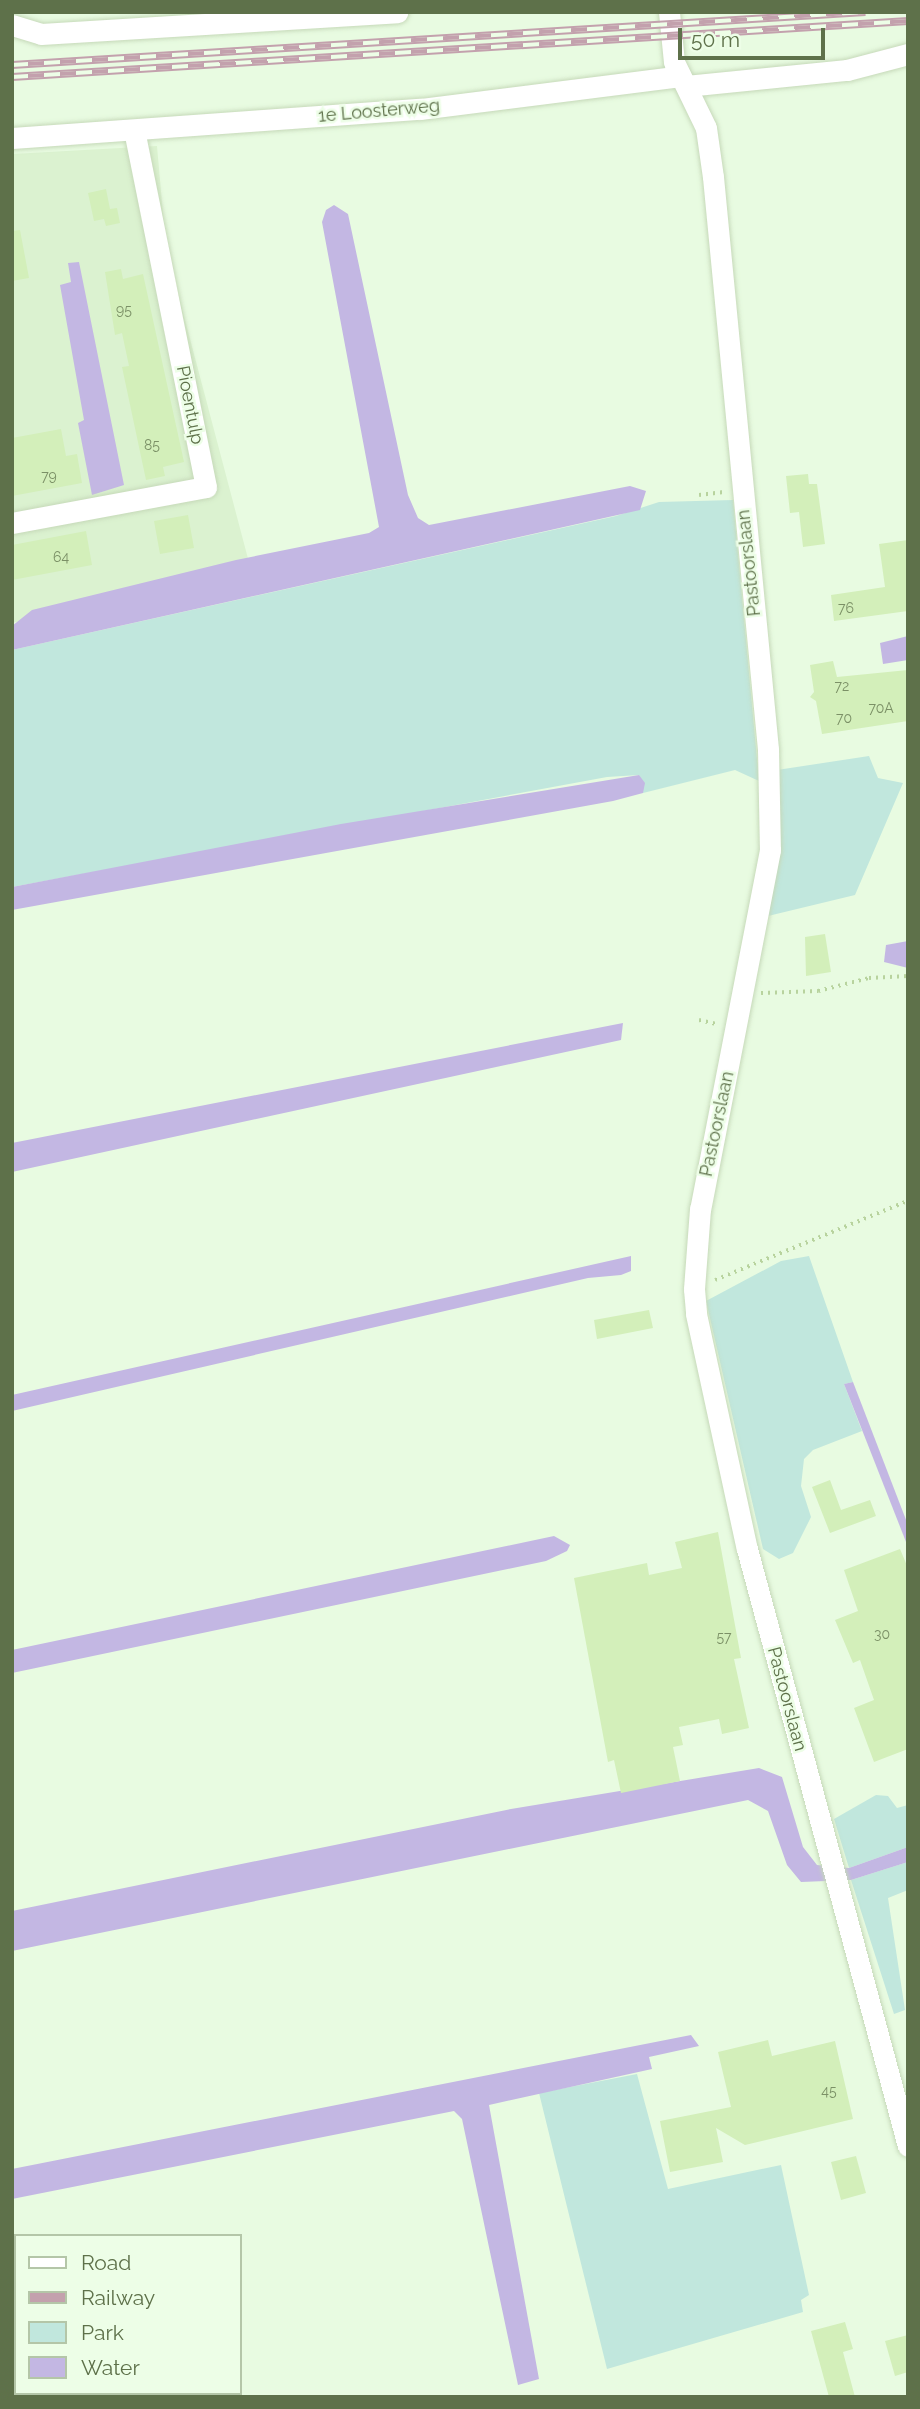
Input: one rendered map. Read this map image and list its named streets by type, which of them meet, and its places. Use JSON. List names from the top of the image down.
{
  "streets": {
    "street": ["1e Loosterweg", "Pioentulp", "Pastoorslaan"]
  },
  "crossings": [
    ["1e Loosterweg", "Pioentulp"],
    ["1e Loosterweg", "Pastoorslaan"]
  ],
  "house_numbers": [
    "95",
    "85",
    "79",
    "64",
    "76",
    "72",
    "70A",
    "70",
    "30",
    "57",
    "45"
  ],
  "legend": [
    "Road",
    "Railway",
    "Park",
    "Water"
  ],
  "scale_bar": "50 m"
}
